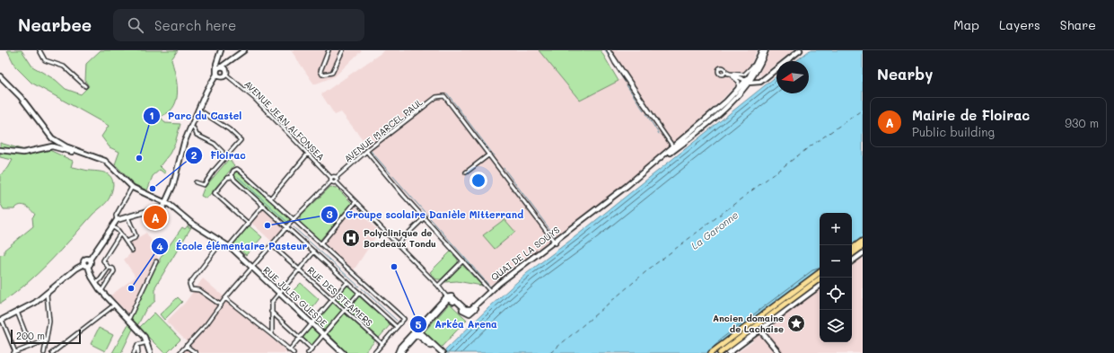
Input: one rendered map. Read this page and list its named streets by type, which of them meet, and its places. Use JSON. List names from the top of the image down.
{
  "streets": {
    "main road": ["QUAI DE LA SOUYS", "RUE JULES GUESDE"],
    "street": ["AVENUE JEAN ALFONSEA", "AVENUE MARCEL PAUL", "RUE DES STEAMERS"]
  },
  "water": ["La Garonne"],
  "places": {
    "other": [
      "Parc du Castel",
      "Floirac",
      "Groupe scolaire Danièle Mitterrand",
      "Arkéa Arena",
      "École élémentaire Pasteur"
    ],
    "hospital": ["Polyclinique de Bordeaux Tondu"],
    "place": ["Ancien domaine de Lachaise"]
  },
  "scale_bar": "200 m",
  "north": "left",
  "page": {
    "header": "Nearbee",
    "search": "Search here",
    "nav": ["Map", "Layers", "Share"],
    "heading": "Nearby",
    "list": [
      {
        "mark": "A",
        "name": "Mairie de Floirac",
        "note": "Public building",
        "value": "930 m"
      }
    ],
    "pins": "A",
    "map_buttons": ["+", "−"],
    "scale": "200 m"
  }
}
